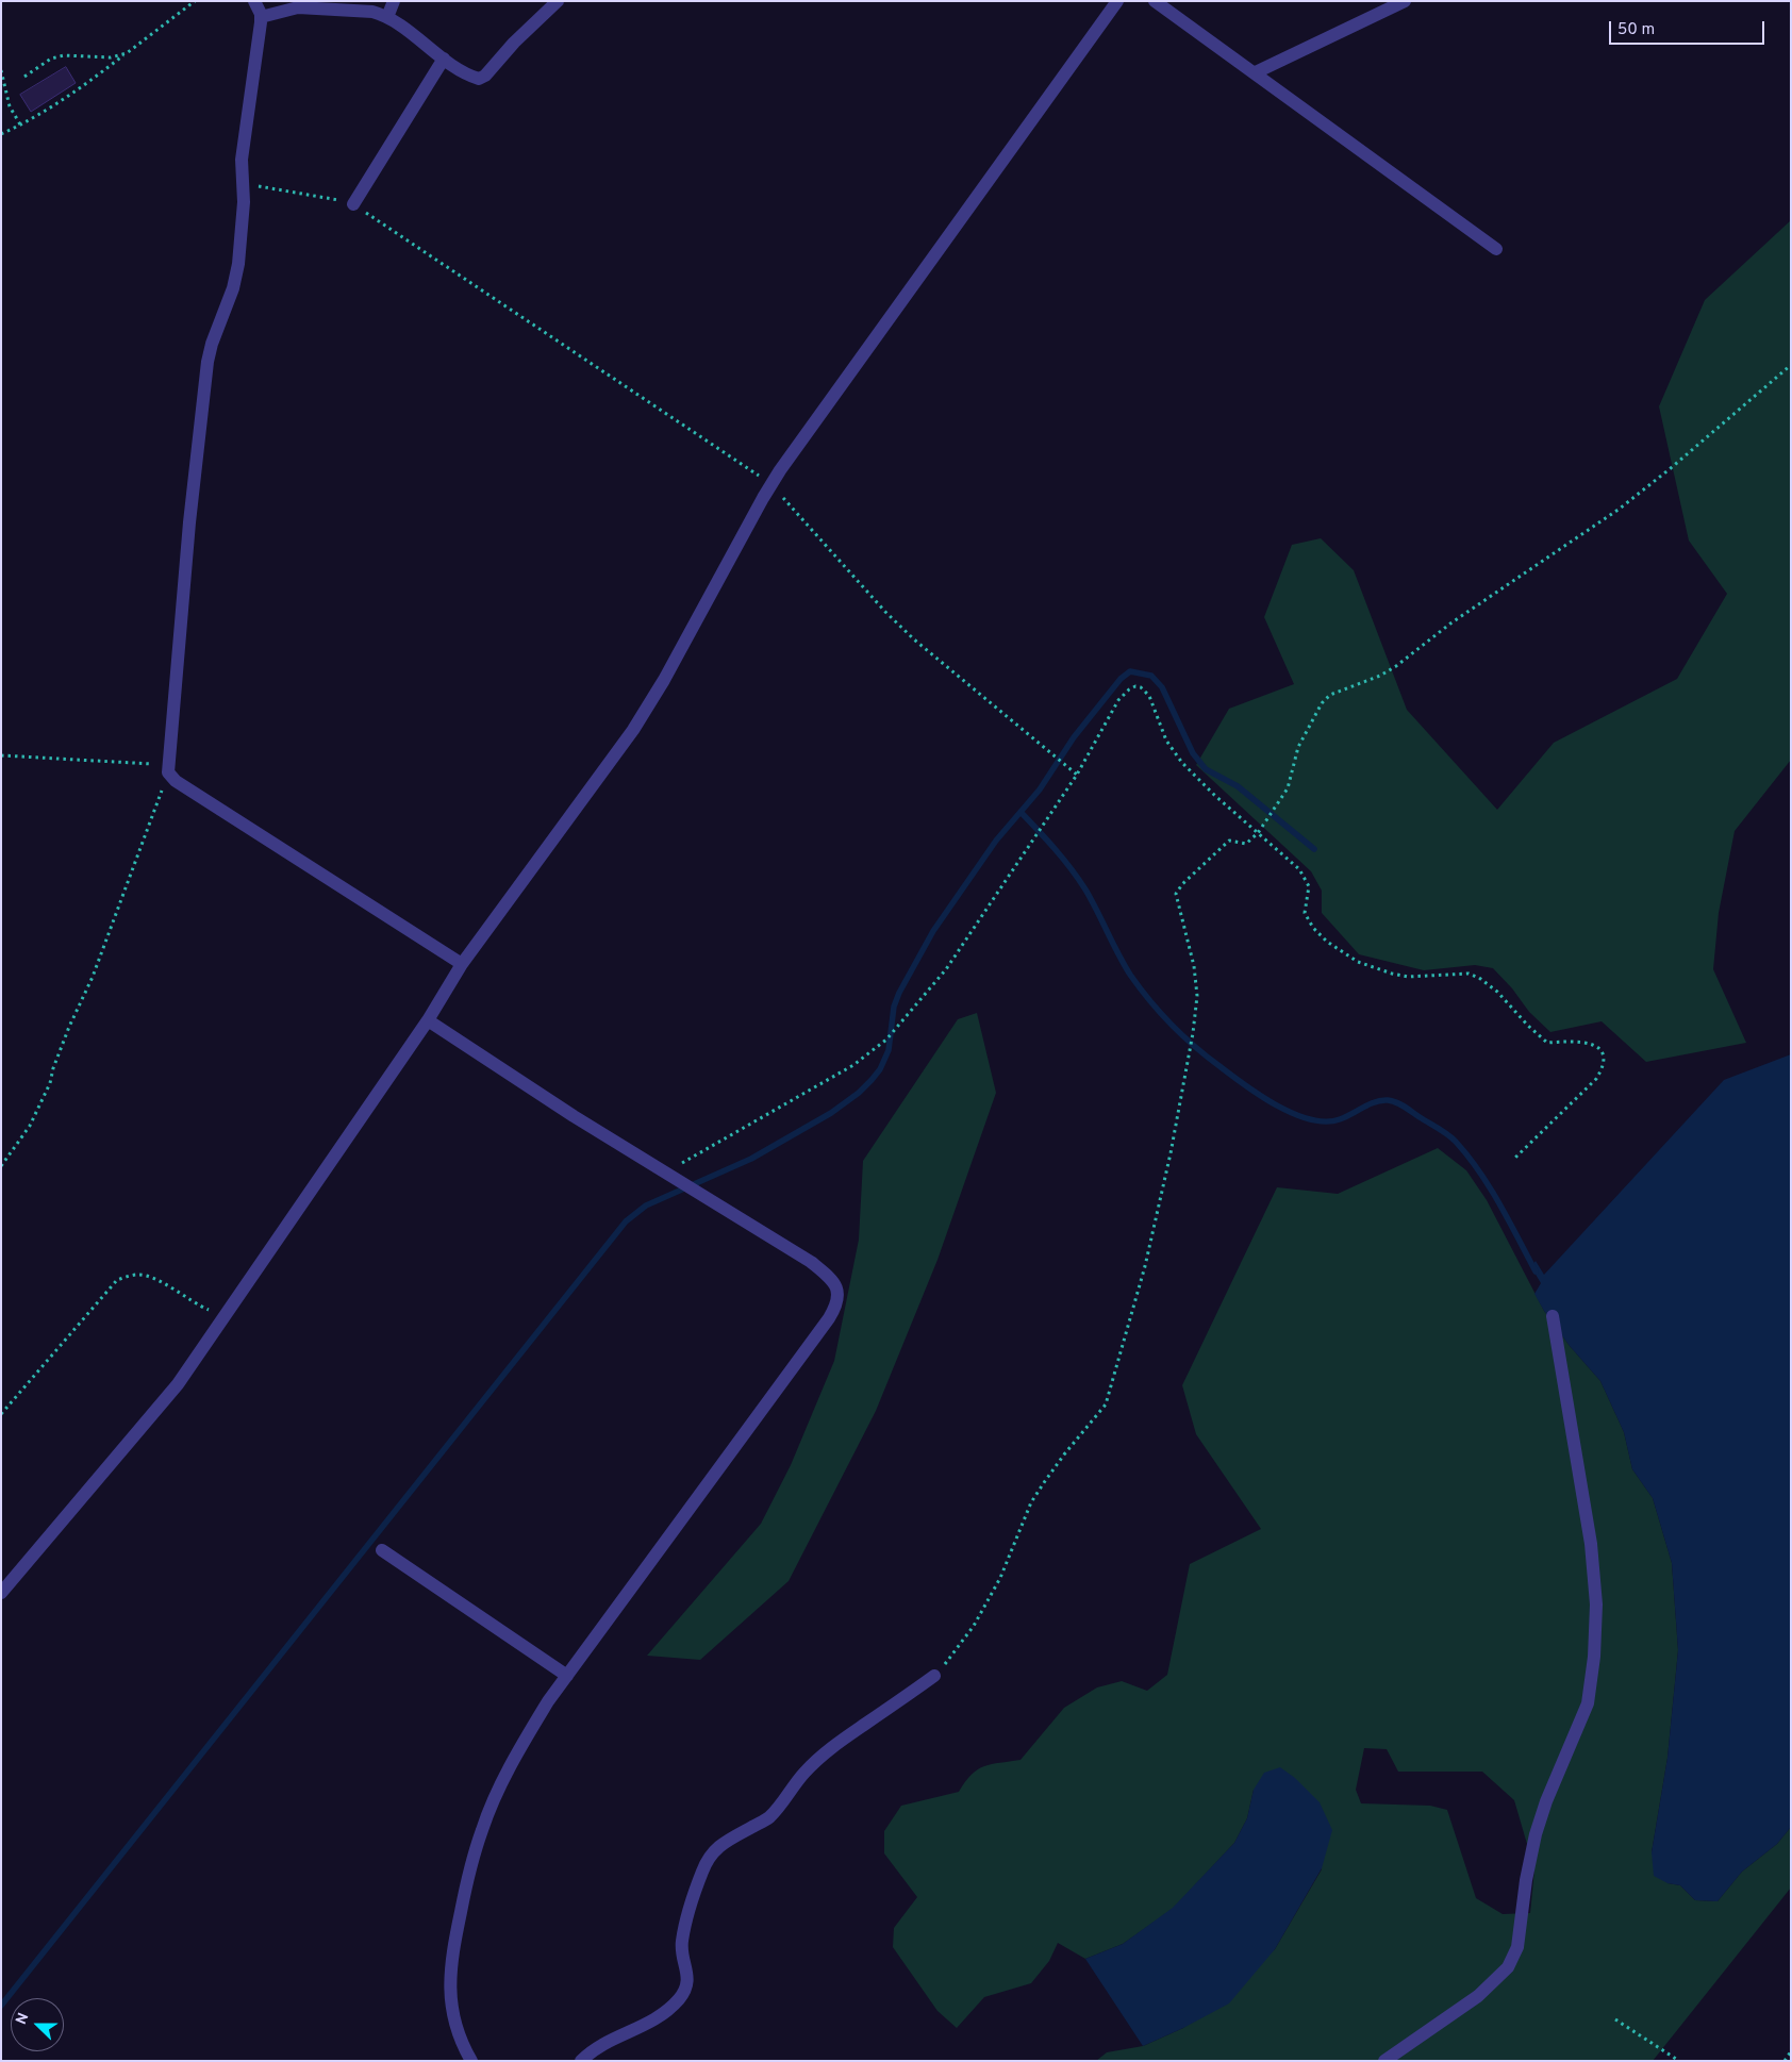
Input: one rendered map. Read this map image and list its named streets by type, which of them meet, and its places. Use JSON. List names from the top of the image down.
{
  "scale_bar": "50 m",
  "north": "left"
}
